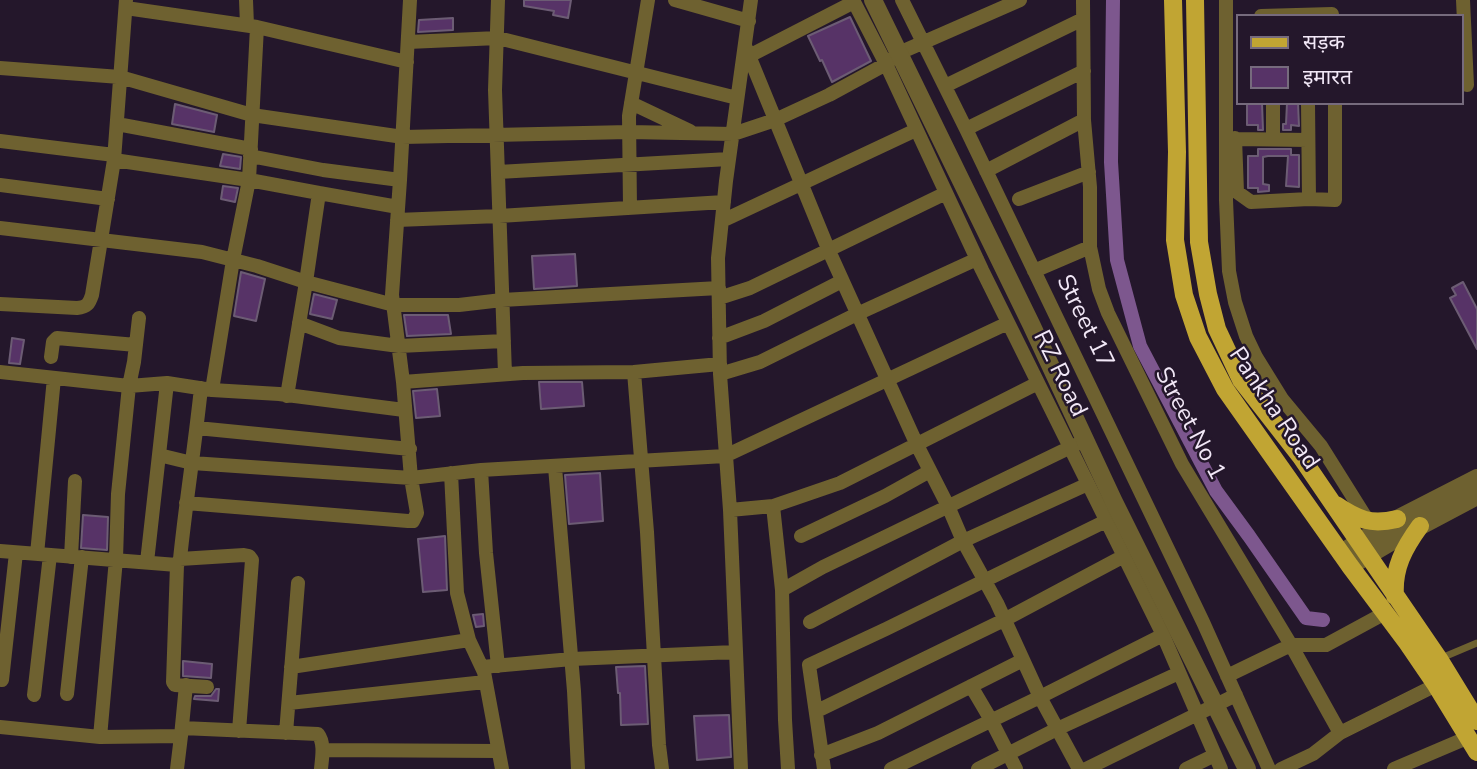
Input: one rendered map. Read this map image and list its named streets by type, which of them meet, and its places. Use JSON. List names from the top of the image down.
{
  "streets": {
    "main road": ["Pankha Road"],
    "street": ["Street 17", "RZ Road", "Street No 1"]
  },
  "legend": ["सड़क", "इमारत"]
}
